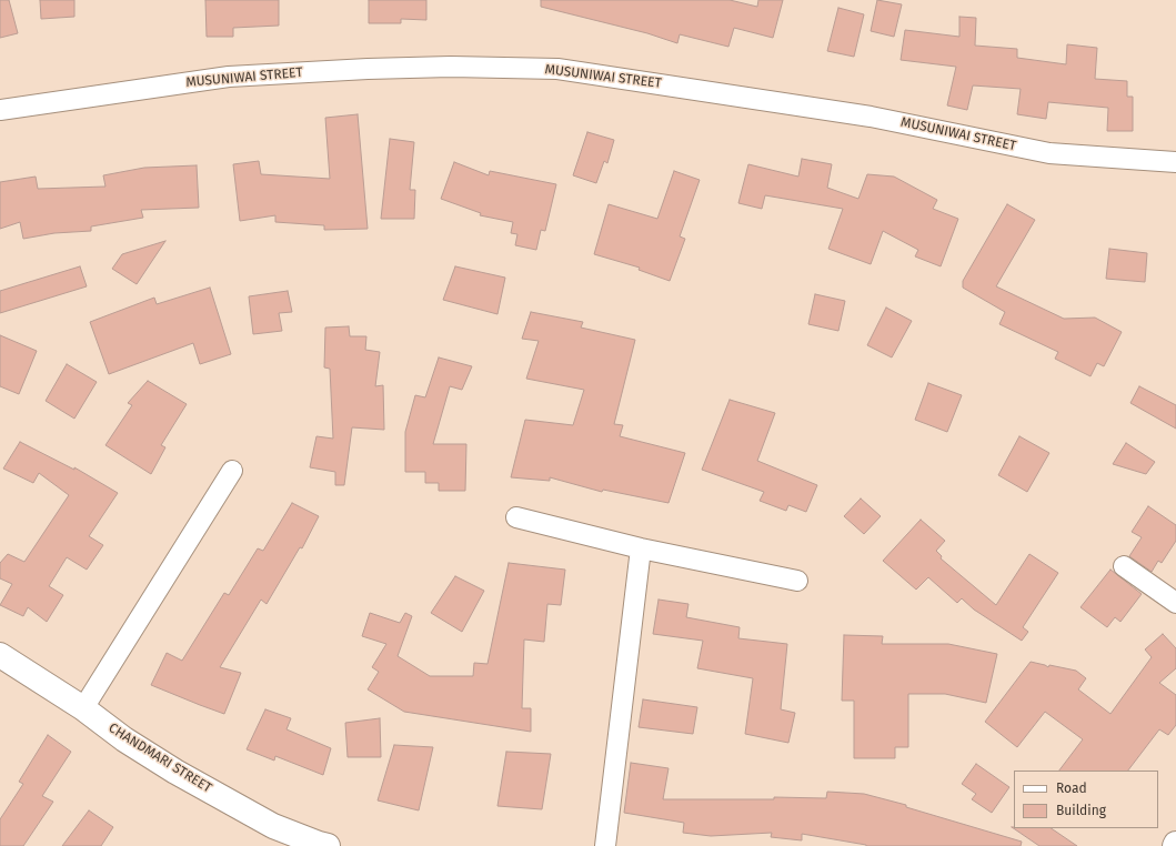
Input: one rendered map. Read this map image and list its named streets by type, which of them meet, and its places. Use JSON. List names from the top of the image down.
{
  "streets": {
    "street": ["MUSUNIWAI STREET", "CHANDMARI STREET"]
  },
  "legend": ["Road", "Building"]
}
